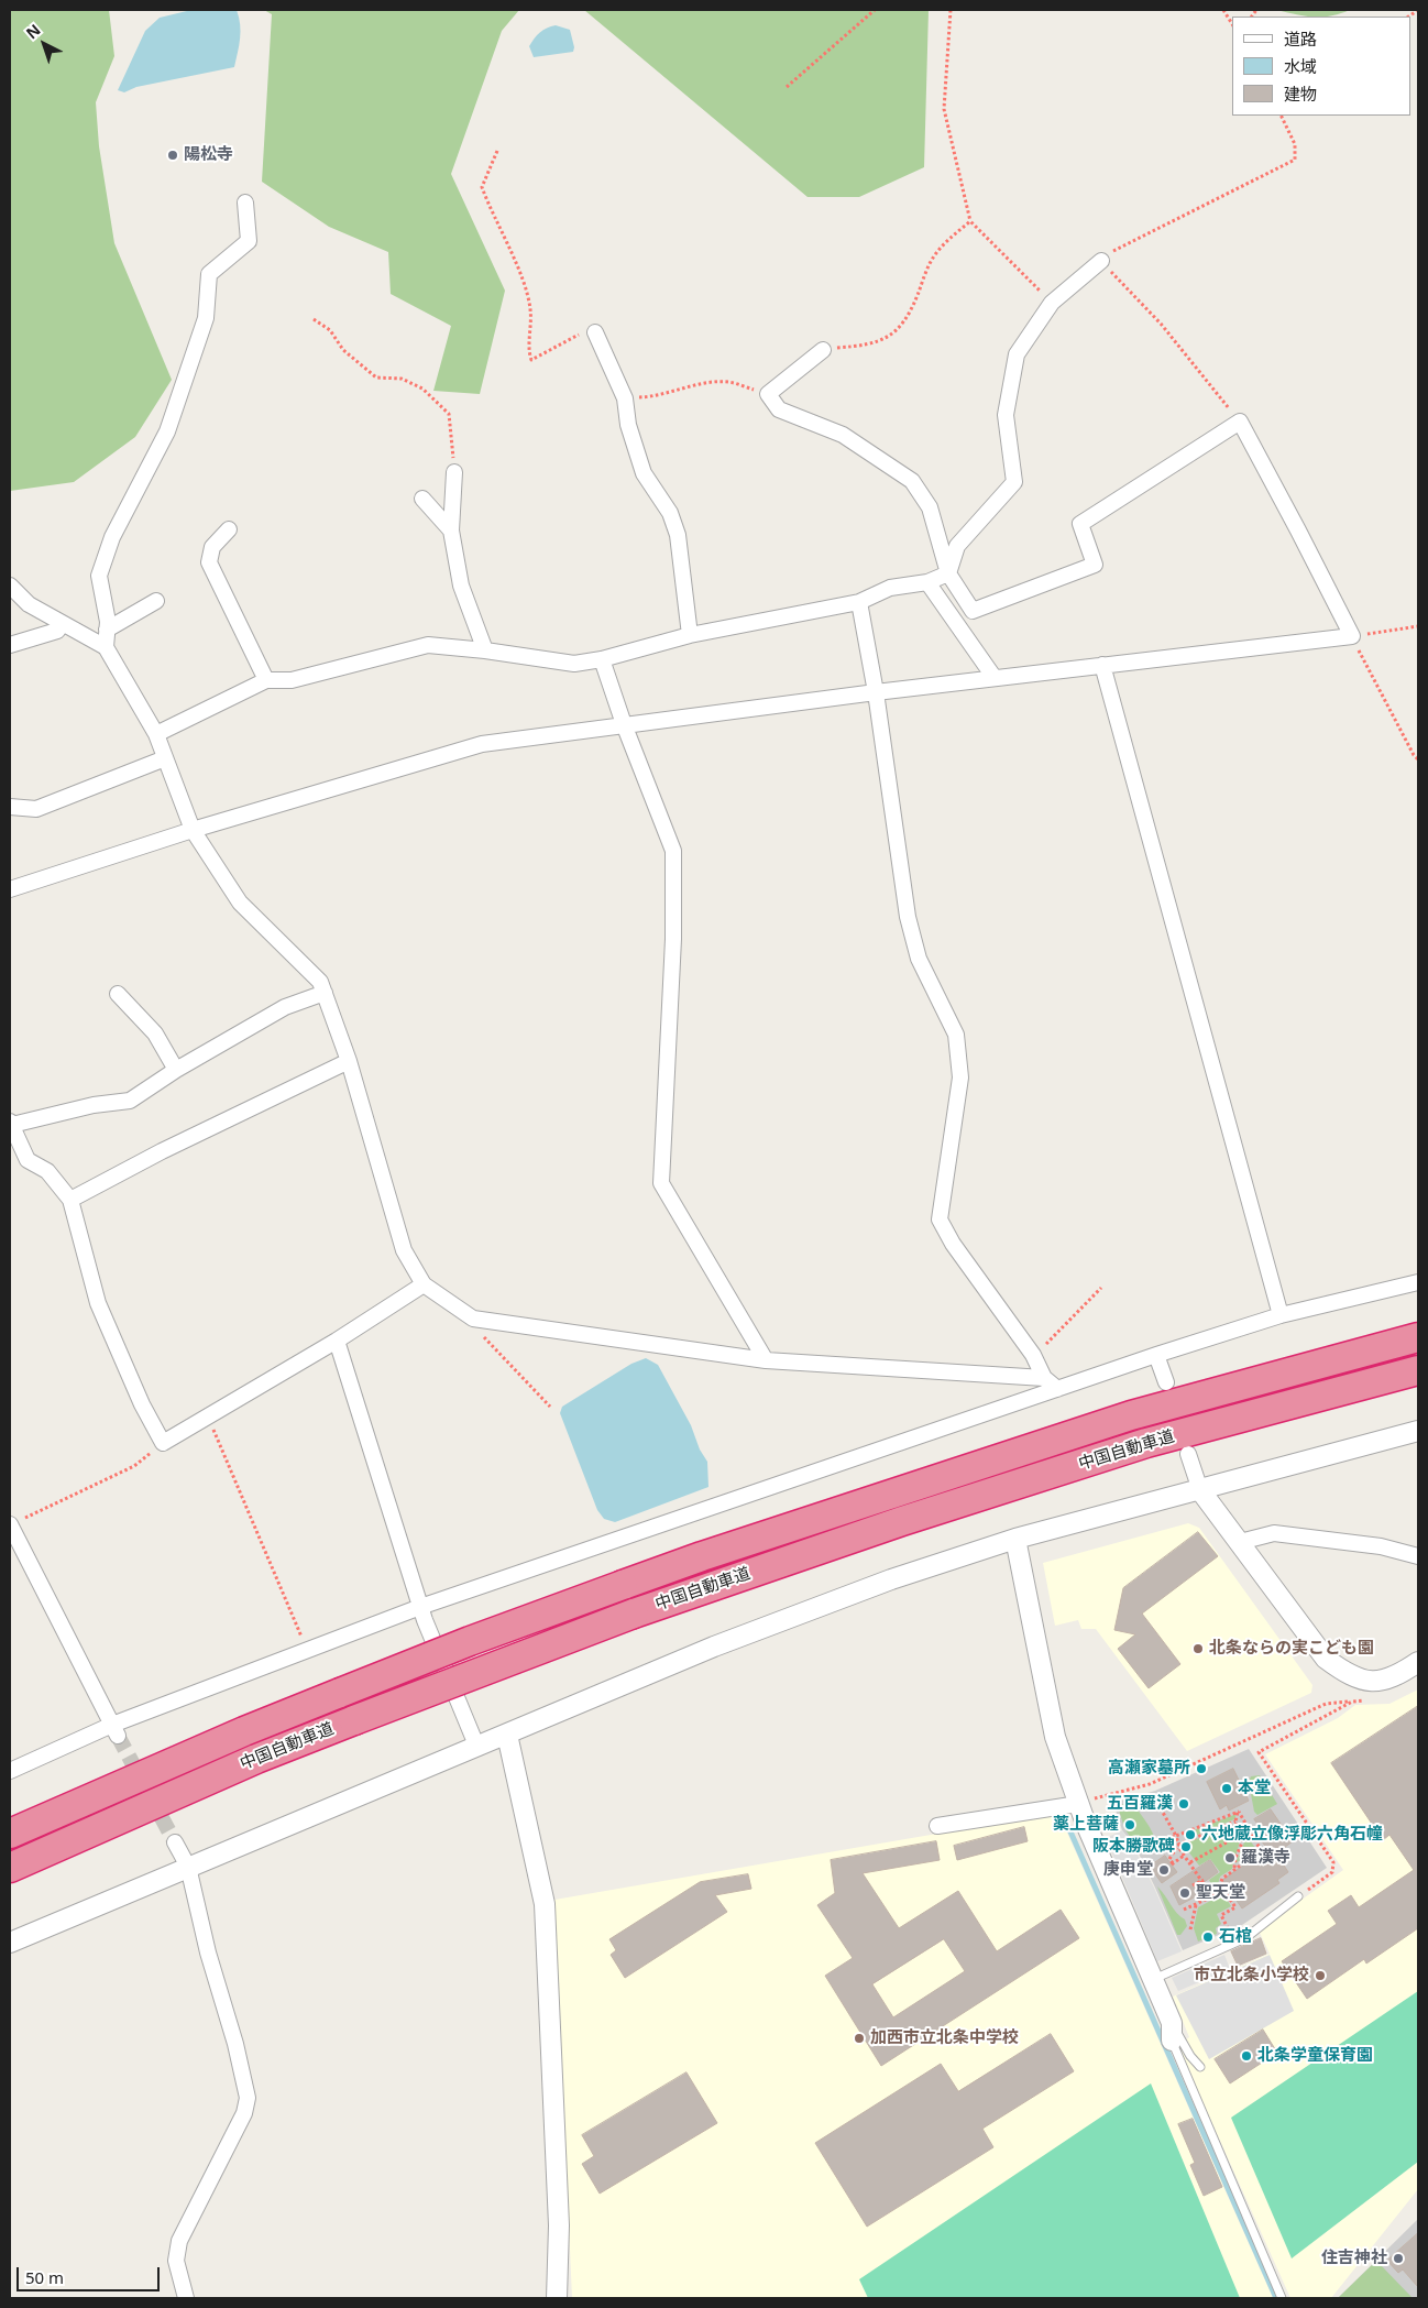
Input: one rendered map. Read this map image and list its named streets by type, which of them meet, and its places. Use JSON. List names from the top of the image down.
{
  "streets": {
    "highway": ["中国自動車道"]
  },
  "places": [
    "陽松寺",
    "北条ならの実こども園",
    "高瀬家墓所",
    "本堂",
    "五百羅漢",
    "薬上菩薩",
    "六地蔵立像浮彫六角石幢",
    "阪本勝歌碑",
    "羅漢寺",
    "庚申堂",
    "聖天堂",
    "石棺",
    "市立北条小学校",
    "加西市立北条中学校",
    "北条学童保育園",
    "住吉神社"
  ],
  "legend": ["道路", "水域", "建物"],
  "scale_bar": "50 m",
  "north": "top left"
}
